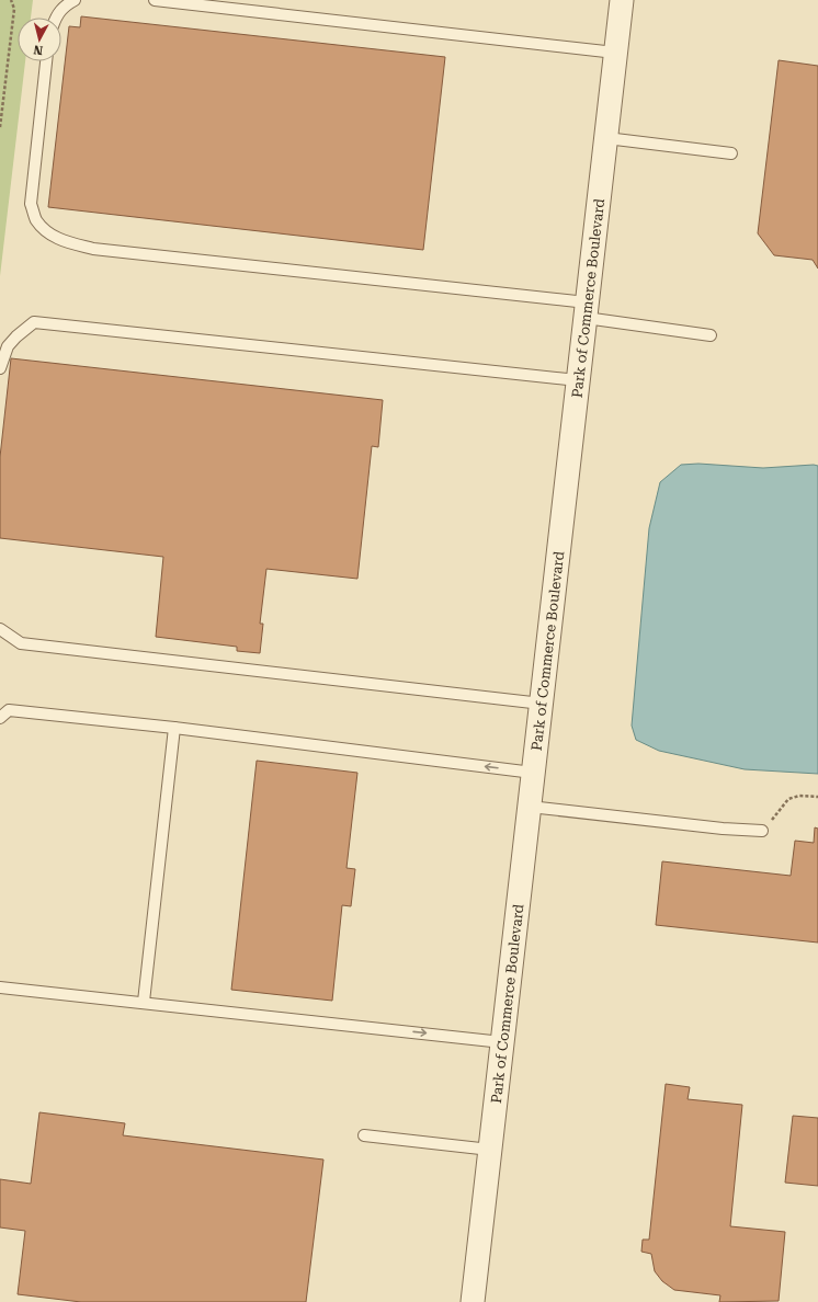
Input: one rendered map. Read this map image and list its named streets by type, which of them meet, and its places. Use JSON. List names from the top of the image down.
{
  "streets": {
    "street": ["Park of Commerce Boulevard"]
  },
  "north": "bottom"
}
